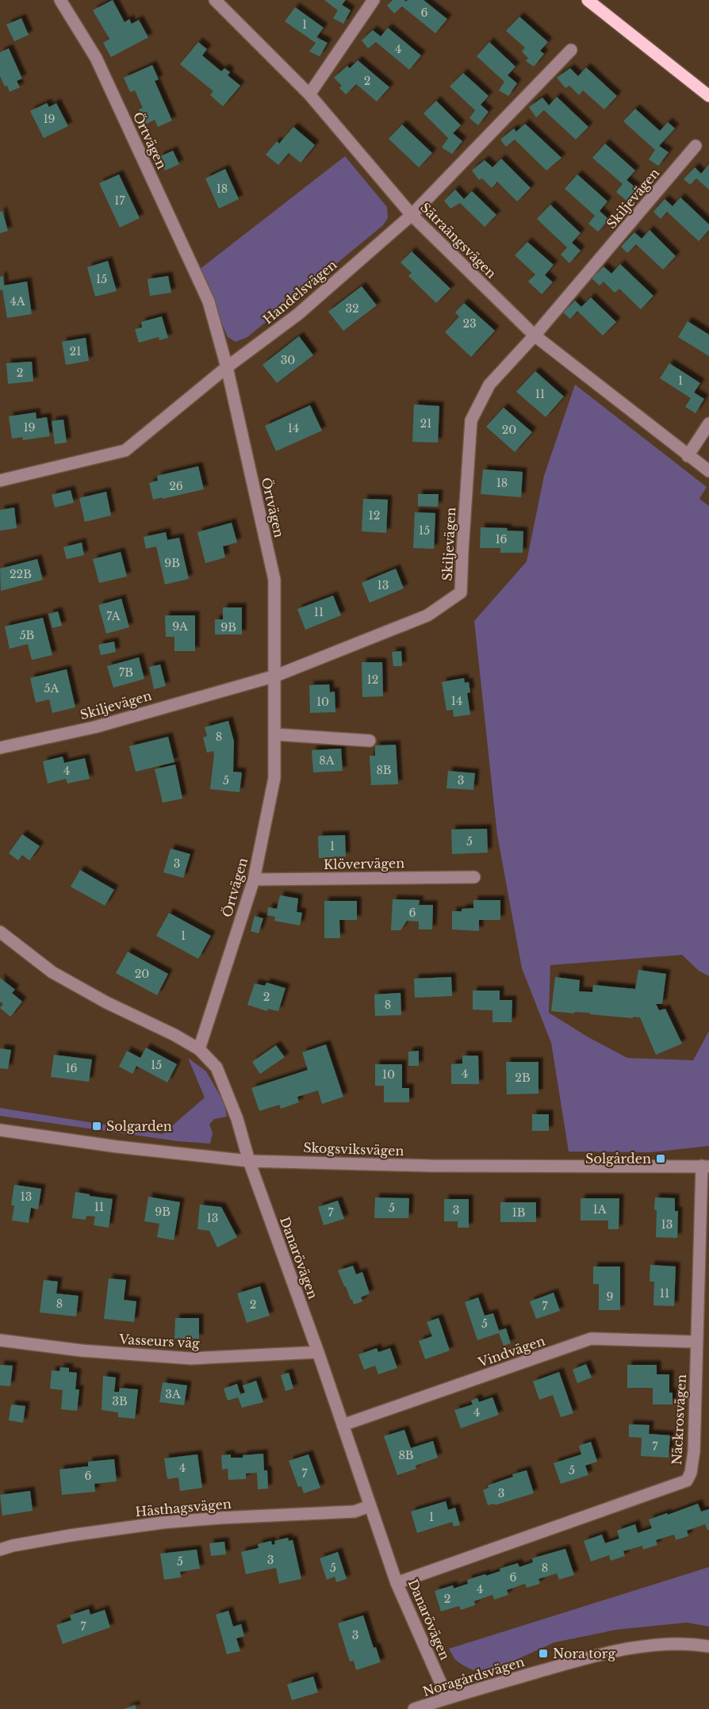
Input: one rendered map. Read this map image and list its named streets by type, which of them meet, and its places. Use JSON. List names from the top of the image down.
{
  "streets": {
    "street": [
      "Örtvägen",
      "Skiljevägen",
      "Sätraängsvägen",
      "Handelsvägen",
      "Klövervägen",
      "Skogsviksvägen",
      "Danarövägen",
      "Vasseurs väg",
      "Vindvägen",
      "Näckrosvägen",
      "Hästhagsvägen",
      "Noragårdsvägen"
    ]
  },
  "crossings": [
    ["Örtvägen", "Skiljevägen"],
    ["Örtvägen", "Handelsvägen"],
    ["Örtvägen", "Klövervägen"],
    ["Örtvägen", "Danarövägen"],
    ["Skiljevägen", "Sätraängsvägen"],
    ["Sätraängsvägen", "Handelsvägen"],
    ["Skogsviksvägen", "Danarövägen"],
    ["Skogsviksvägen", "Näckrosvägen"],
    ["Danarövägen", "Vasseurs väg"],
    ["Danarövägen", "Vindvägen"],
    ["Danarövägen", "Näckrosvägen"],
    ["Danarövägen", "Hästhagsvägen"],
    ["Danarövägen", "Noragårdsvägen"],
    ["Vindvägen", "Näckrosvägen"]
  ],
  "places": {
    "transit": ["Solgarden", "Solgården", "Nora torg"]
  },
  "house_numbers": [
    "6",
    "1",
    "4",
    "2",
    "19",
    "18",
    "17",
    "15",
    "4A",
    "32",
    "23",
    "21",
    "30",
    "2",
    "1",
    "11",
    "21",
    "19",
    "14",
    "20",
    "18",
    "26",
    "12",
    "15",
    "16",
    "9B",
    "22B",
    "13",
    "11",
    "7A",
    "9A",
    "9B",
    "5B",
    "7B",
    "12",
    "5A",
    "14",
    "10",
    "8",
    "8A",
    "8B",
    "4",
    "5",
    "3",
    "5",
    "1",
    "3",
    "6",
    "1",
    "20",
    "2",
    "8",
    "15",
    "16",
    "4",
    "10",
    "2B",
    "13",
    "11",
    "5",
    "1A",
    "3",
    "9B",
    "7",
    "1B",
    "13",
    "13",
    "11",
    "9",
    "8",
    "2",
    "7",
    "5",
    "3A",
    "3B",
    "4",
    "7",
    "8B",
    "4",
    "5",
    "7",
    "6",
    "3",
    "1",
    "3",
    "5",
    "5",
    "8",
    "6",
    "4",
    "2",
    "7",
    "3"
  ]
}
